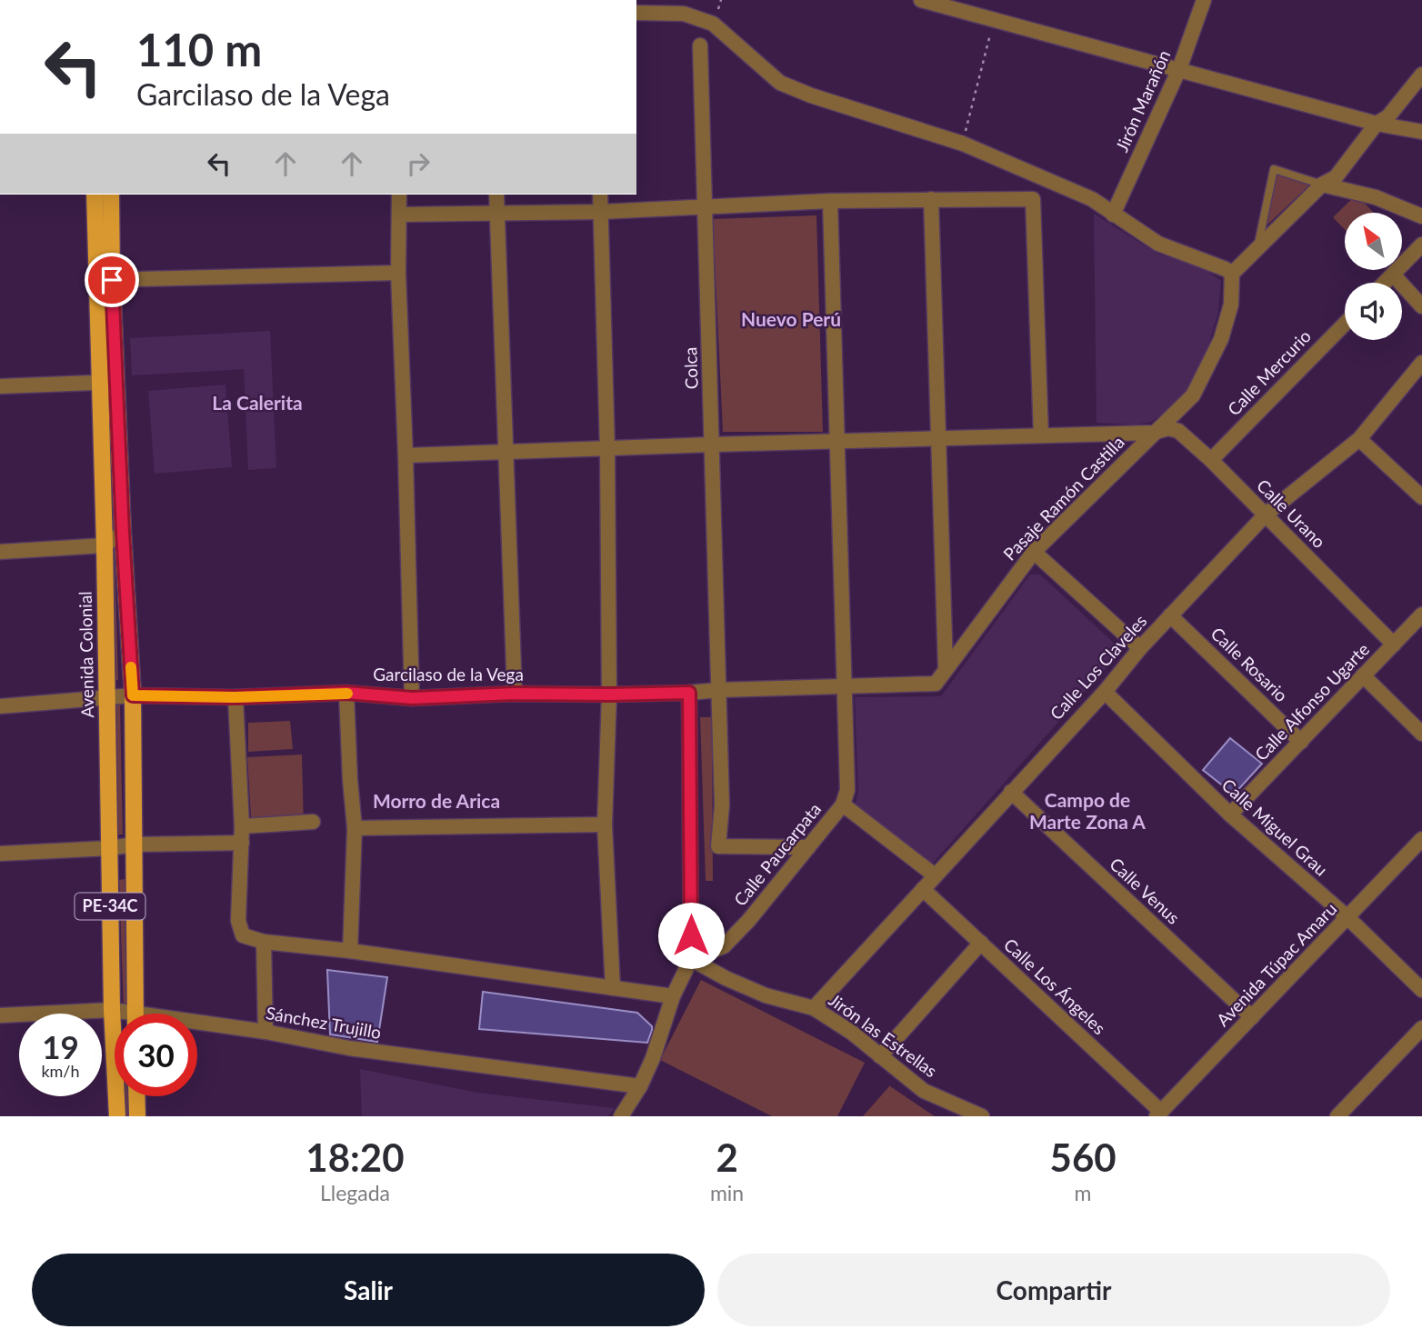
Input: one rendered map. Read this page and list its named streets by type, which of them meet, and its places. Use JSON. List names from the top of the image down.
{
  "streets": {
    "main road": ["Avenida Colonial", "PE-34C"],
    "street": [
      "Jirón Marañón",
      "Colca",
      "Calle Mercurio",
      "Pasaje Ramón Castilla",
      "Calle Urano",
      "Calle Rosario",
      "Calle Los Claveles",
      "Garcilaso de la Vega",
      "Calle Alfonso Ugarte",
      "Calle Miguel Grau",
      "Calle Paucarpata",
      "Calle Venus",
      "Avenida Túpac Amaru",
      "Calle Los Ángeles",
      "Sánchez Trujillo",
      "Jirón las Estrellas"
    ]
  },
  "crossings": [
    ["Colca", "Calle Urano"],
    ["Colca", "Garcilaso de la Vega"],
    ["Colca", "Calle Paucarpata"],
    ["Calle Mercurio", "Calle Urano"],
    ["Pasaje Ramón Castilla", "Calle Urano"],
    ["Pasaje Ramón Castilla", "Garcilaso de la Vega"],
    ["Calle Urano", "Calle Los Claveles"],
    ["Calle Urano", "Calle Alfonso Ugarte"],
    ["Calle Urano", "Calle Paucarpata"],
    ["Avenida Colonial", "Garcilaso de la Vega"],
    ["Avenida Colonial", "Sánchez Trujillo"],
    ["Calle Rosario", "Calle Los Claveles"],
    ["Calle Rosario", "Calle Alfonso Ugarte"],
    ["Calle Los Claveles", "Calle Miguel Grau"],
    ["Calle Los Claveles", "Calle Venus"],
    ["Calle Los Claveles", "Calle Los Ángeles"],
    ["Calle Los Claveles", "Jirón las Estrellas"],
    ["Garcilaso de la Vega", "Calle Paucarpata"],
    ["Calle Alfonso Ugarte", "Calle Miguel Grau"],
    ["Calle Miguel Grau", "Avenida Túpac Amaru"],
    ["Calle Paucarpata", "Jirón las Estrellas"],
    ["Calle Venus", "Avenida Túpac Amaru"],
    ["Avenida Túpac Amaru", "Calle Los Ángeles"]
  ],
  "districts": [
    "Nuevo Perú",
    "La Calerita",
    "Campo de Marte Zona A",
    "Morro de Arica"
  ],
  "north": "top left",
  "page": {
    "turn": ["110 m", "Garcilaso de la Vega"],
    "speed": "19 km/h",
    "limit": "30",
    "eta": [
      "18:20",
      "Llegada",
      "2",
      "min",
      "560",
      "m"
    ],
    "buttons": ["Salir", "Compartir"]
  }
}
